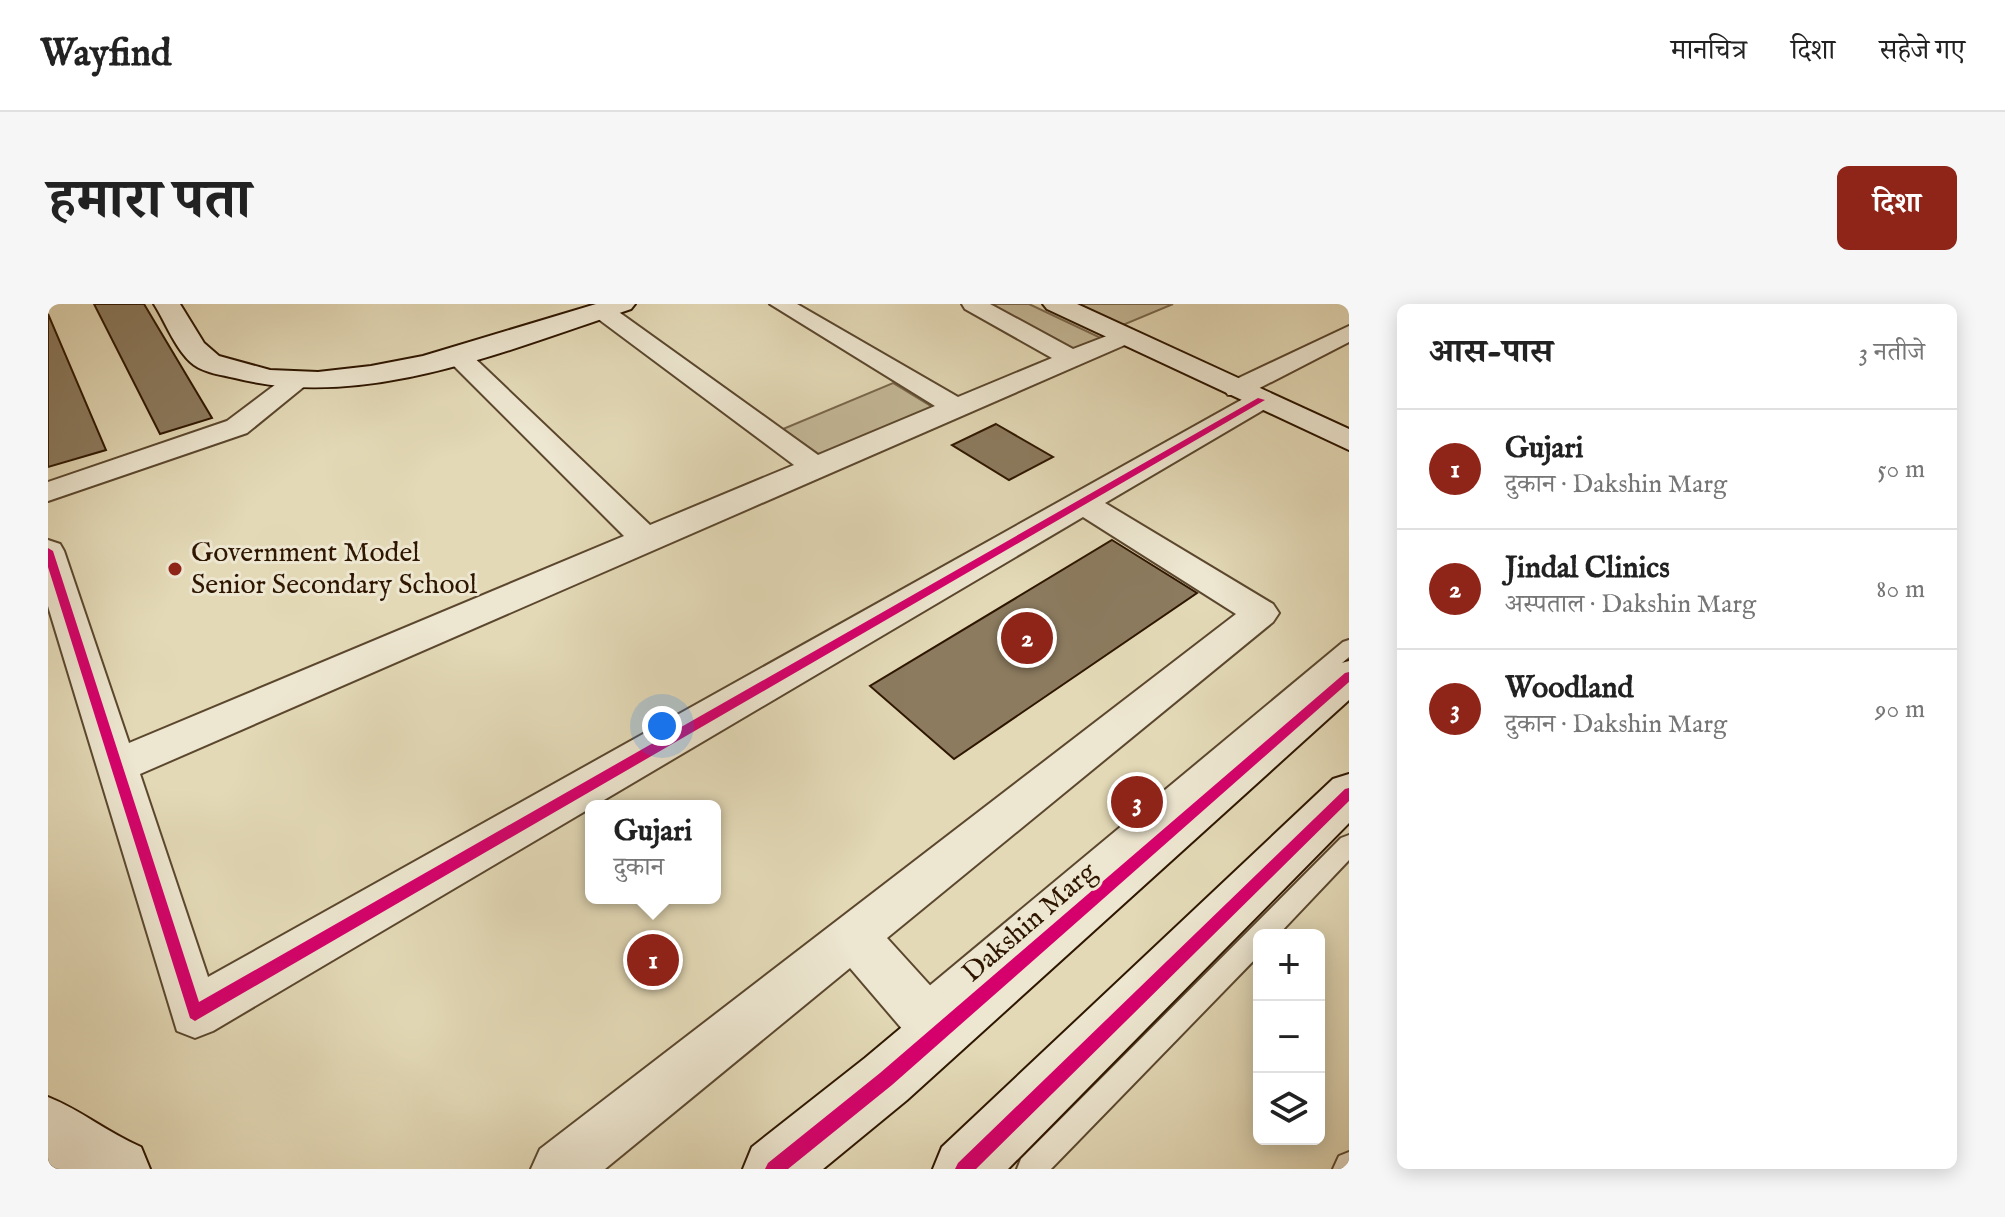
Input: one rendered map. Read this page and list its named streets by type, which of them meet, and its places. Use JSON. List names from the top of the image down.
{
  "streets": {
    "street": ["Dakshin Marg"]
  },
  "places": ["Government Model Senior Secondary School"],
  "page": {
    "header": "Wayfind",
    "nav": ["मानचित्र", "दिशा", "सहेजे गए"],
    "title": "हमारा पता",
    "buttons": "दिशा",
    "heading": ["आस-पास", "3 नतीजे"],
    "list": [
      {
        "mark": "1",
        "name": "Gujari",
        "note": "दुकान · Dakshin Marg",
        "value": "50 m"
      },
      {
        "mark": "2",
        "name": "Jindal Clinics",
        "note": "अस्पताल · Dakshin Marg",
        "value": "80 m"
      },
      {
        "mark": "3",
        "name": "Woodland",
        "note": "दुकान · Dakshin Marg",
        "value": "90 m"
      }
    ],
    "pins": ["2", "3", "1"],
    "popup": ["Gujari", "दुकान"],
    "map_buttons": ["+", "−"]
  }
}
